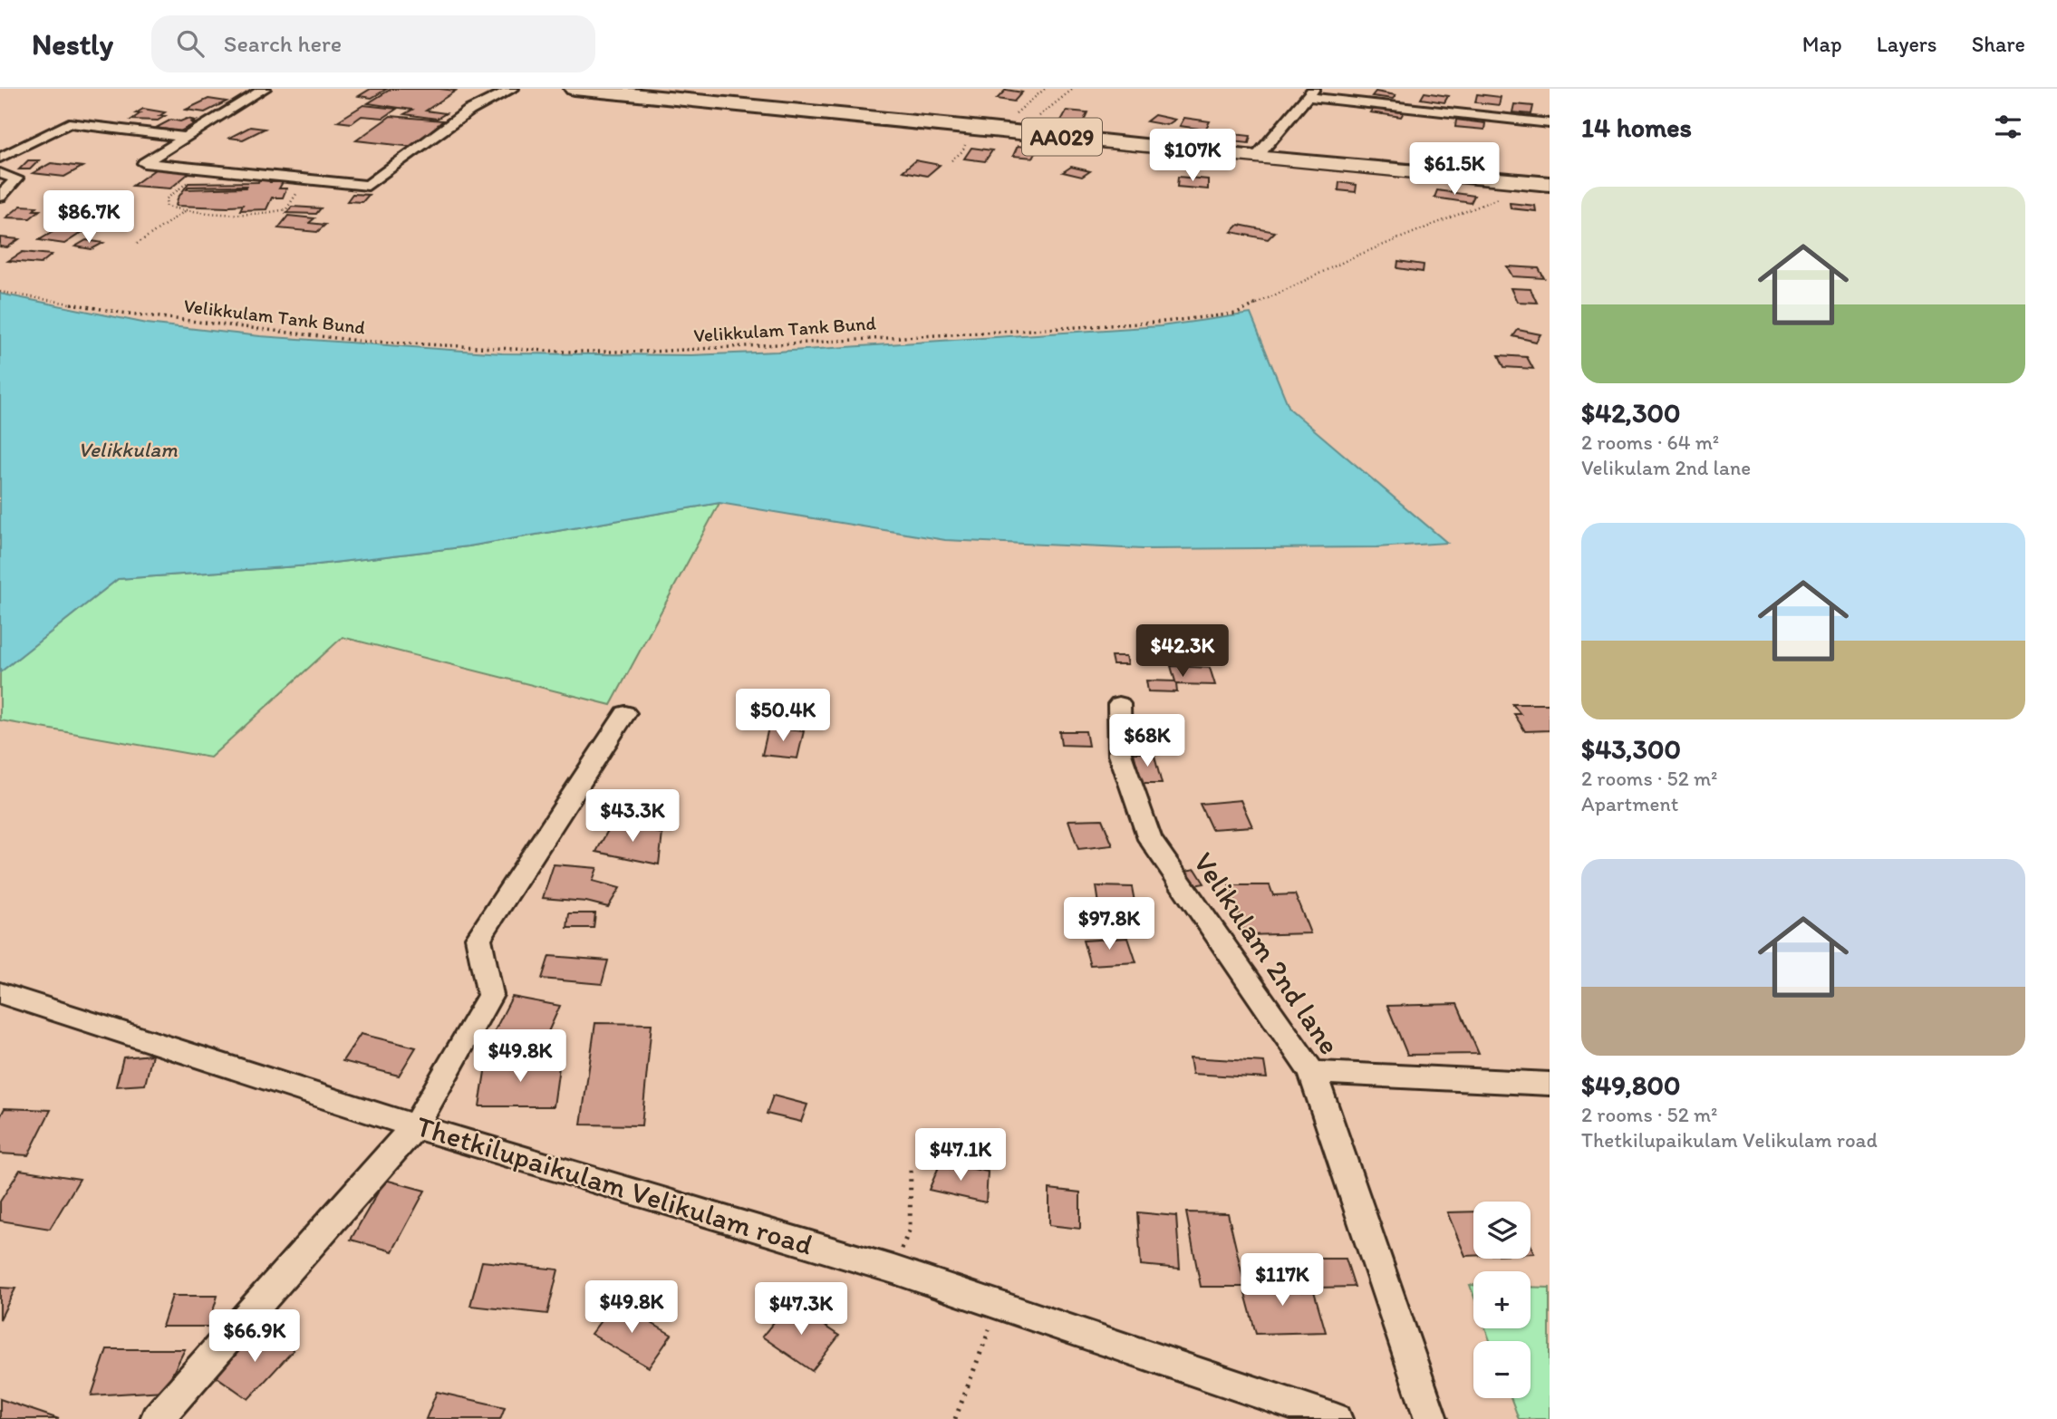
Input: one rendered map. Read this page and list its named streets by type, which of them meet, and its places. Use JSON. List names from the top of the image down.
{
  "streets": {
    "highway": ["AA029"],
    "street": ["Velikulam 2nd lane", "Thetkilupaikulam Velikulam road"],
    "path": ["Velikkulam Tank Bund"]
  },
  "water": ["Velikkulam"],
  "page": {
    "header": "Nestly",
    "search": "Search here",
    "nav": ["Map", "Layers", "Share"],
    "heading": "14 homes",
    "price": [
      "$107K",
      "$61.5K",
      "$86.7K",
      "$42.3K",
      "$50.4K",
      "$68K",
      "$43.3K",
      "$97.8K",
      "$49.8K",
      "$47.1K",
      "$117K",
      "$49.8K",
      "$47.3K",
      "$66.9K"
    ],
    "list": [
      {
        "name": "$42,300",
        "note": "2 rooms · 64 m² · Velikulam 2nd lane"
      },
      {
        "name": "$43,300",
        "note": "2 rooms · 52 m² · Apartment"
      },
      {
        "name": "$49,800",
        "note": "2 rooms · 52 m² · Thetkilupaikulam Velikulam road"
      }
    ],
    "map_buttons": ["+", "−"]
  }
}
